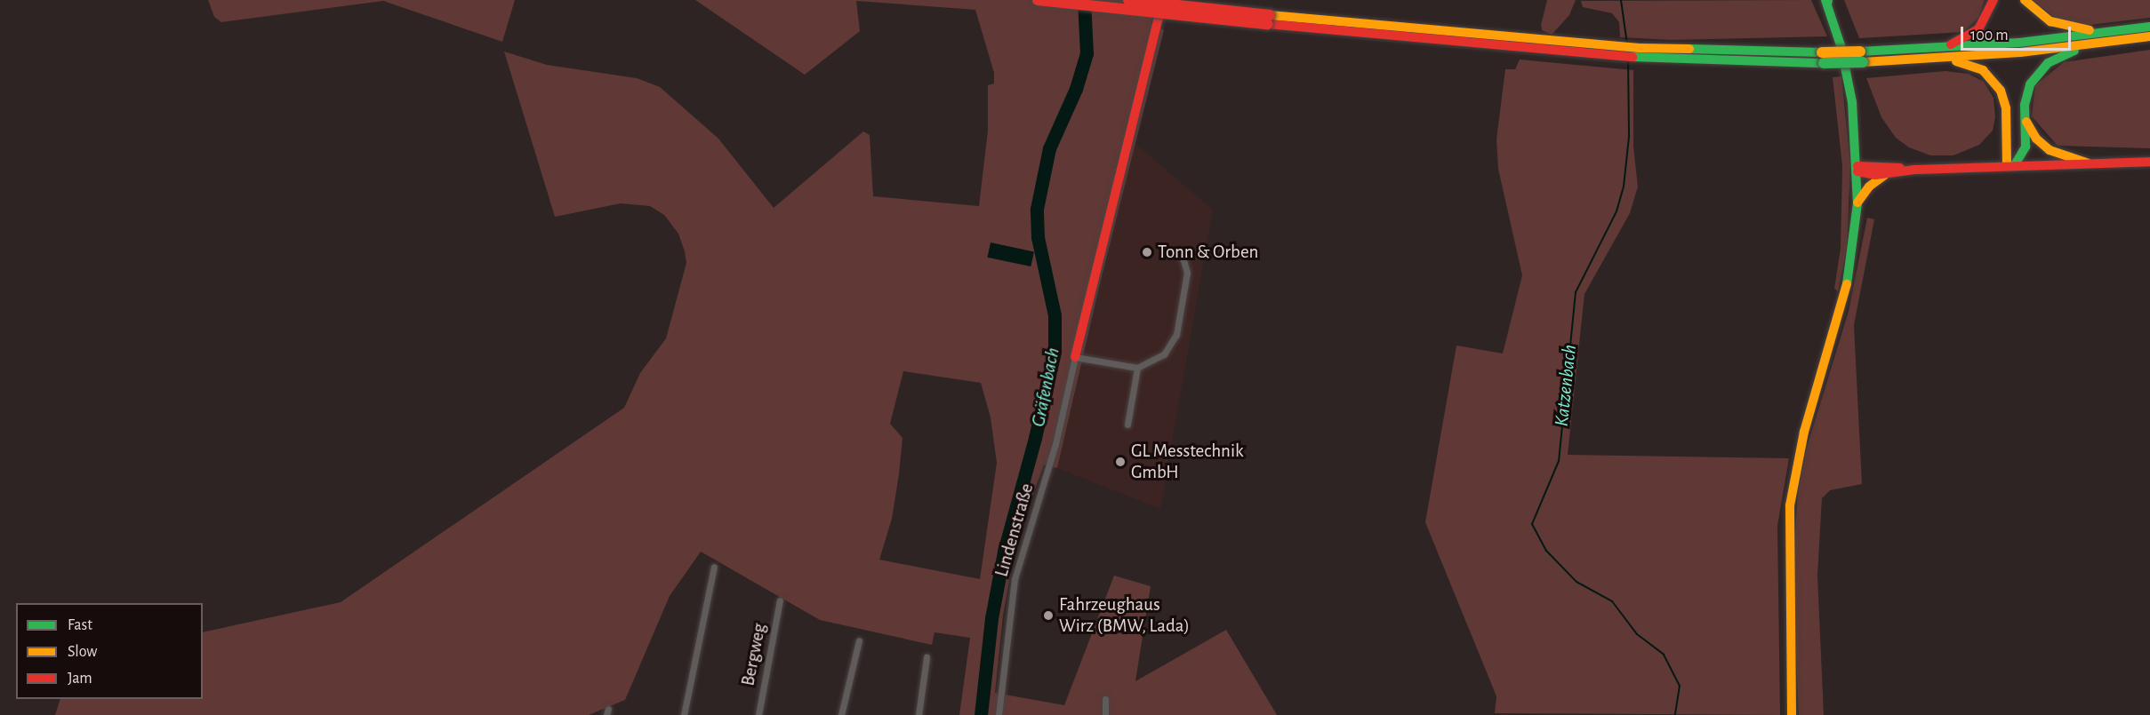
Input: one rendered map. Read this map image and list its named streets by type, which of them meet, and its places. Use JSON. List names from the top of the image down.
{
  "streets": {
    "street": ["Lindenstraße", "Bergweg"]
  },
  "water": ["Katzenbach", "Gräfenbach"],
  "places": ["Tonn & Orben", "GL Messtechnik GmbH", "Fahrzeughaus Wirz (BMW, Lada)"],
  "legend": ["Fast", "Slow", "Jam"],
  "scale_bar": "100 m"
}
